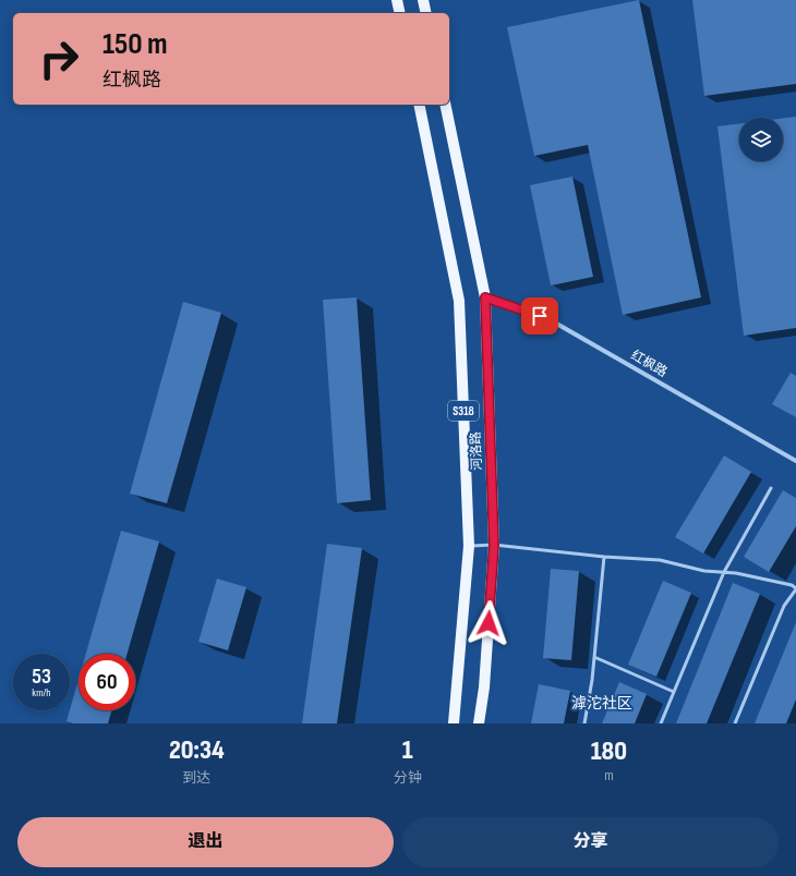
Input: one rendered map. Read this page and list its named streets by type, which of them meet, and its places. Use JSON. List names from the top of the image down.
{
  "streets": {
    "main road": ["S318", "河洛路"],
    "street": ["红枫路"]
  },
  "crossings": [
    ["红枫路", "河洛路"]
  ],
  "districts": ["滹沱社区"],
  "page": {
    "turn": ["150 m", "红枫路"],
    "speed": "53 km/h",
    "limit": "60",
    "eta": [
      "20:34",
      "到达",
      "1",
      "分钟",
      "180",
      "m"
    ],
    "buttons": ["退出", "分享"]
  }
}
